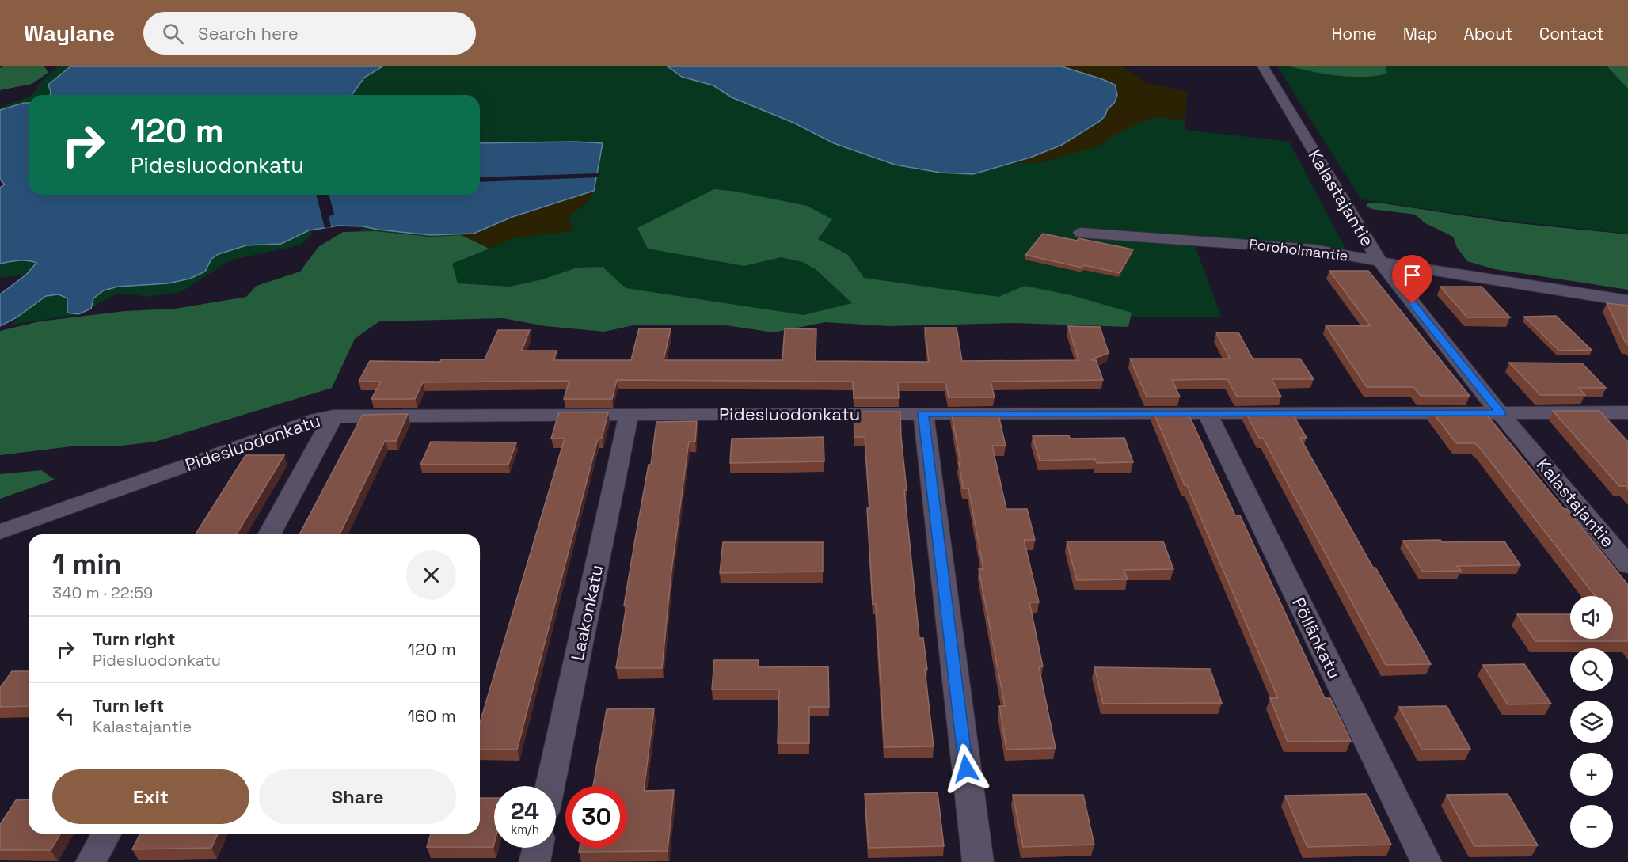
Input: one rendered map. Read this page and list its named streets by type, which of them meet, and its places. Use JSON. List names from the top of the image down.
{
  "streets": {
    "street": [
      "Kalastajantie",
      "Poroholmantie",
      "Pidesluodonkatu",
      "Laakonkatu",
      "Pöllänkatu"
    ]
  },
  "crossings": [
    ["Kalastajantie", "Poroholmantie"],
    ["Kalastajantie", "Pidesluodonkatu"],
    ["Pidesluodonkatu", "Laakonkatu"],
    ["Pidesluodonkatu", "Pöllänkatu"]
  ],
  "page": {
    "header": "Waylane",
    "search": "Search here",
    "nav": [
      "Home",
      "Map",
      "About",
      "Contact"
    ],
    "turn": ["120 m", "Pidesluodonkatu"],
    "heading": ["1 min", "340 m · 22:59"],
    "map_buttons": ["+", "−"],
    "list": [
      {
        "name": "Turn right",
        "note": "Pidesluodonkatu",
        "value": "120 m"
      },
      {
        "name": "Turn left",
        "note": "Kalastajantie",
        "value": "160 m"
      }
    ],
    "buttons": ["Exit", "Share"],
    "speed": "24 km/h",
    "limit": "30"
  }
}
